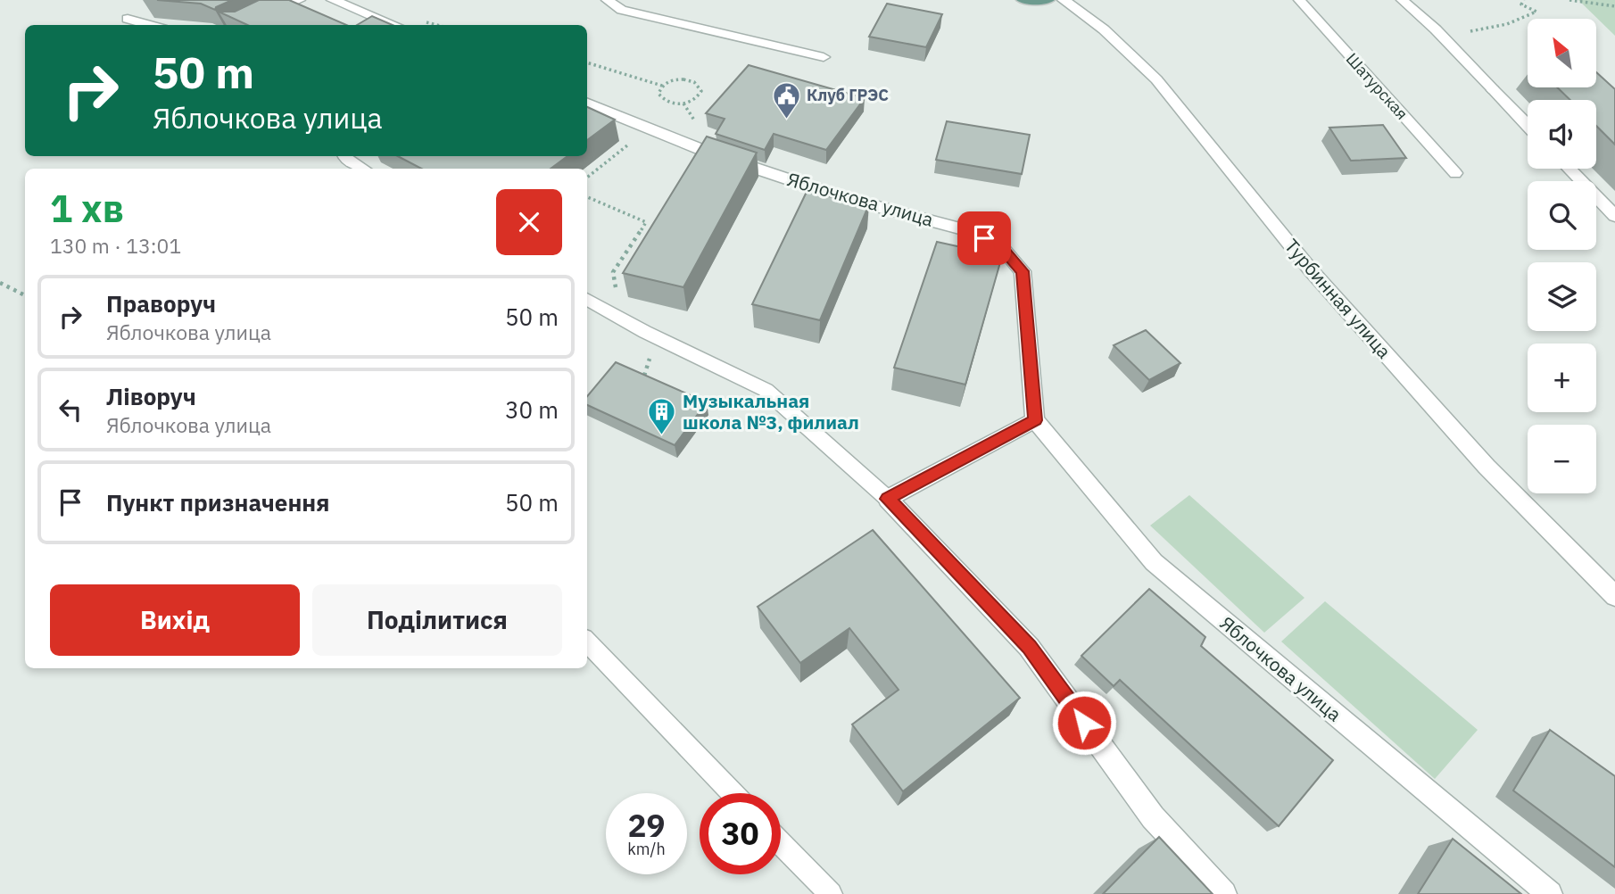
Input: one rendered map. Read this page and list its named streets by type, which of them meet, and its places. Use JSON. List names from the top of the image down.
{
  "streets": {
    "street": ["Яблочкова улица", "Турбинная улица"],
    "lane": ["Шатурская"]
  },
  "places": {
    "public building": ["Клуб ГРЭС"],
    "building": ["Музыкальная школа №3, филиал"]
  },
  "north": "top left",
  "page": {
    "map_buttons": ["+", "−"],
    "turn": ["50 m", "Яблочкова улица"],
    "heading": ["1 хв", "130 m · 13:01"],
    "list": [
      {
        "name": "Праворуч",
        "note": "Яблочкова улица",
        "value": "50 m"
      },
      {
        "name": "Ліворуч",
        "note": "Яблочкова улица",
        "value": "30 m"
      },
      {
        "name": "Пункт призначення",
        "value": "50 m"
      }
    ],
    "buttons": ["Вихід", "Поділитися"],
    "speed": "29 km/h",
    "limit": "30"
  }
}
